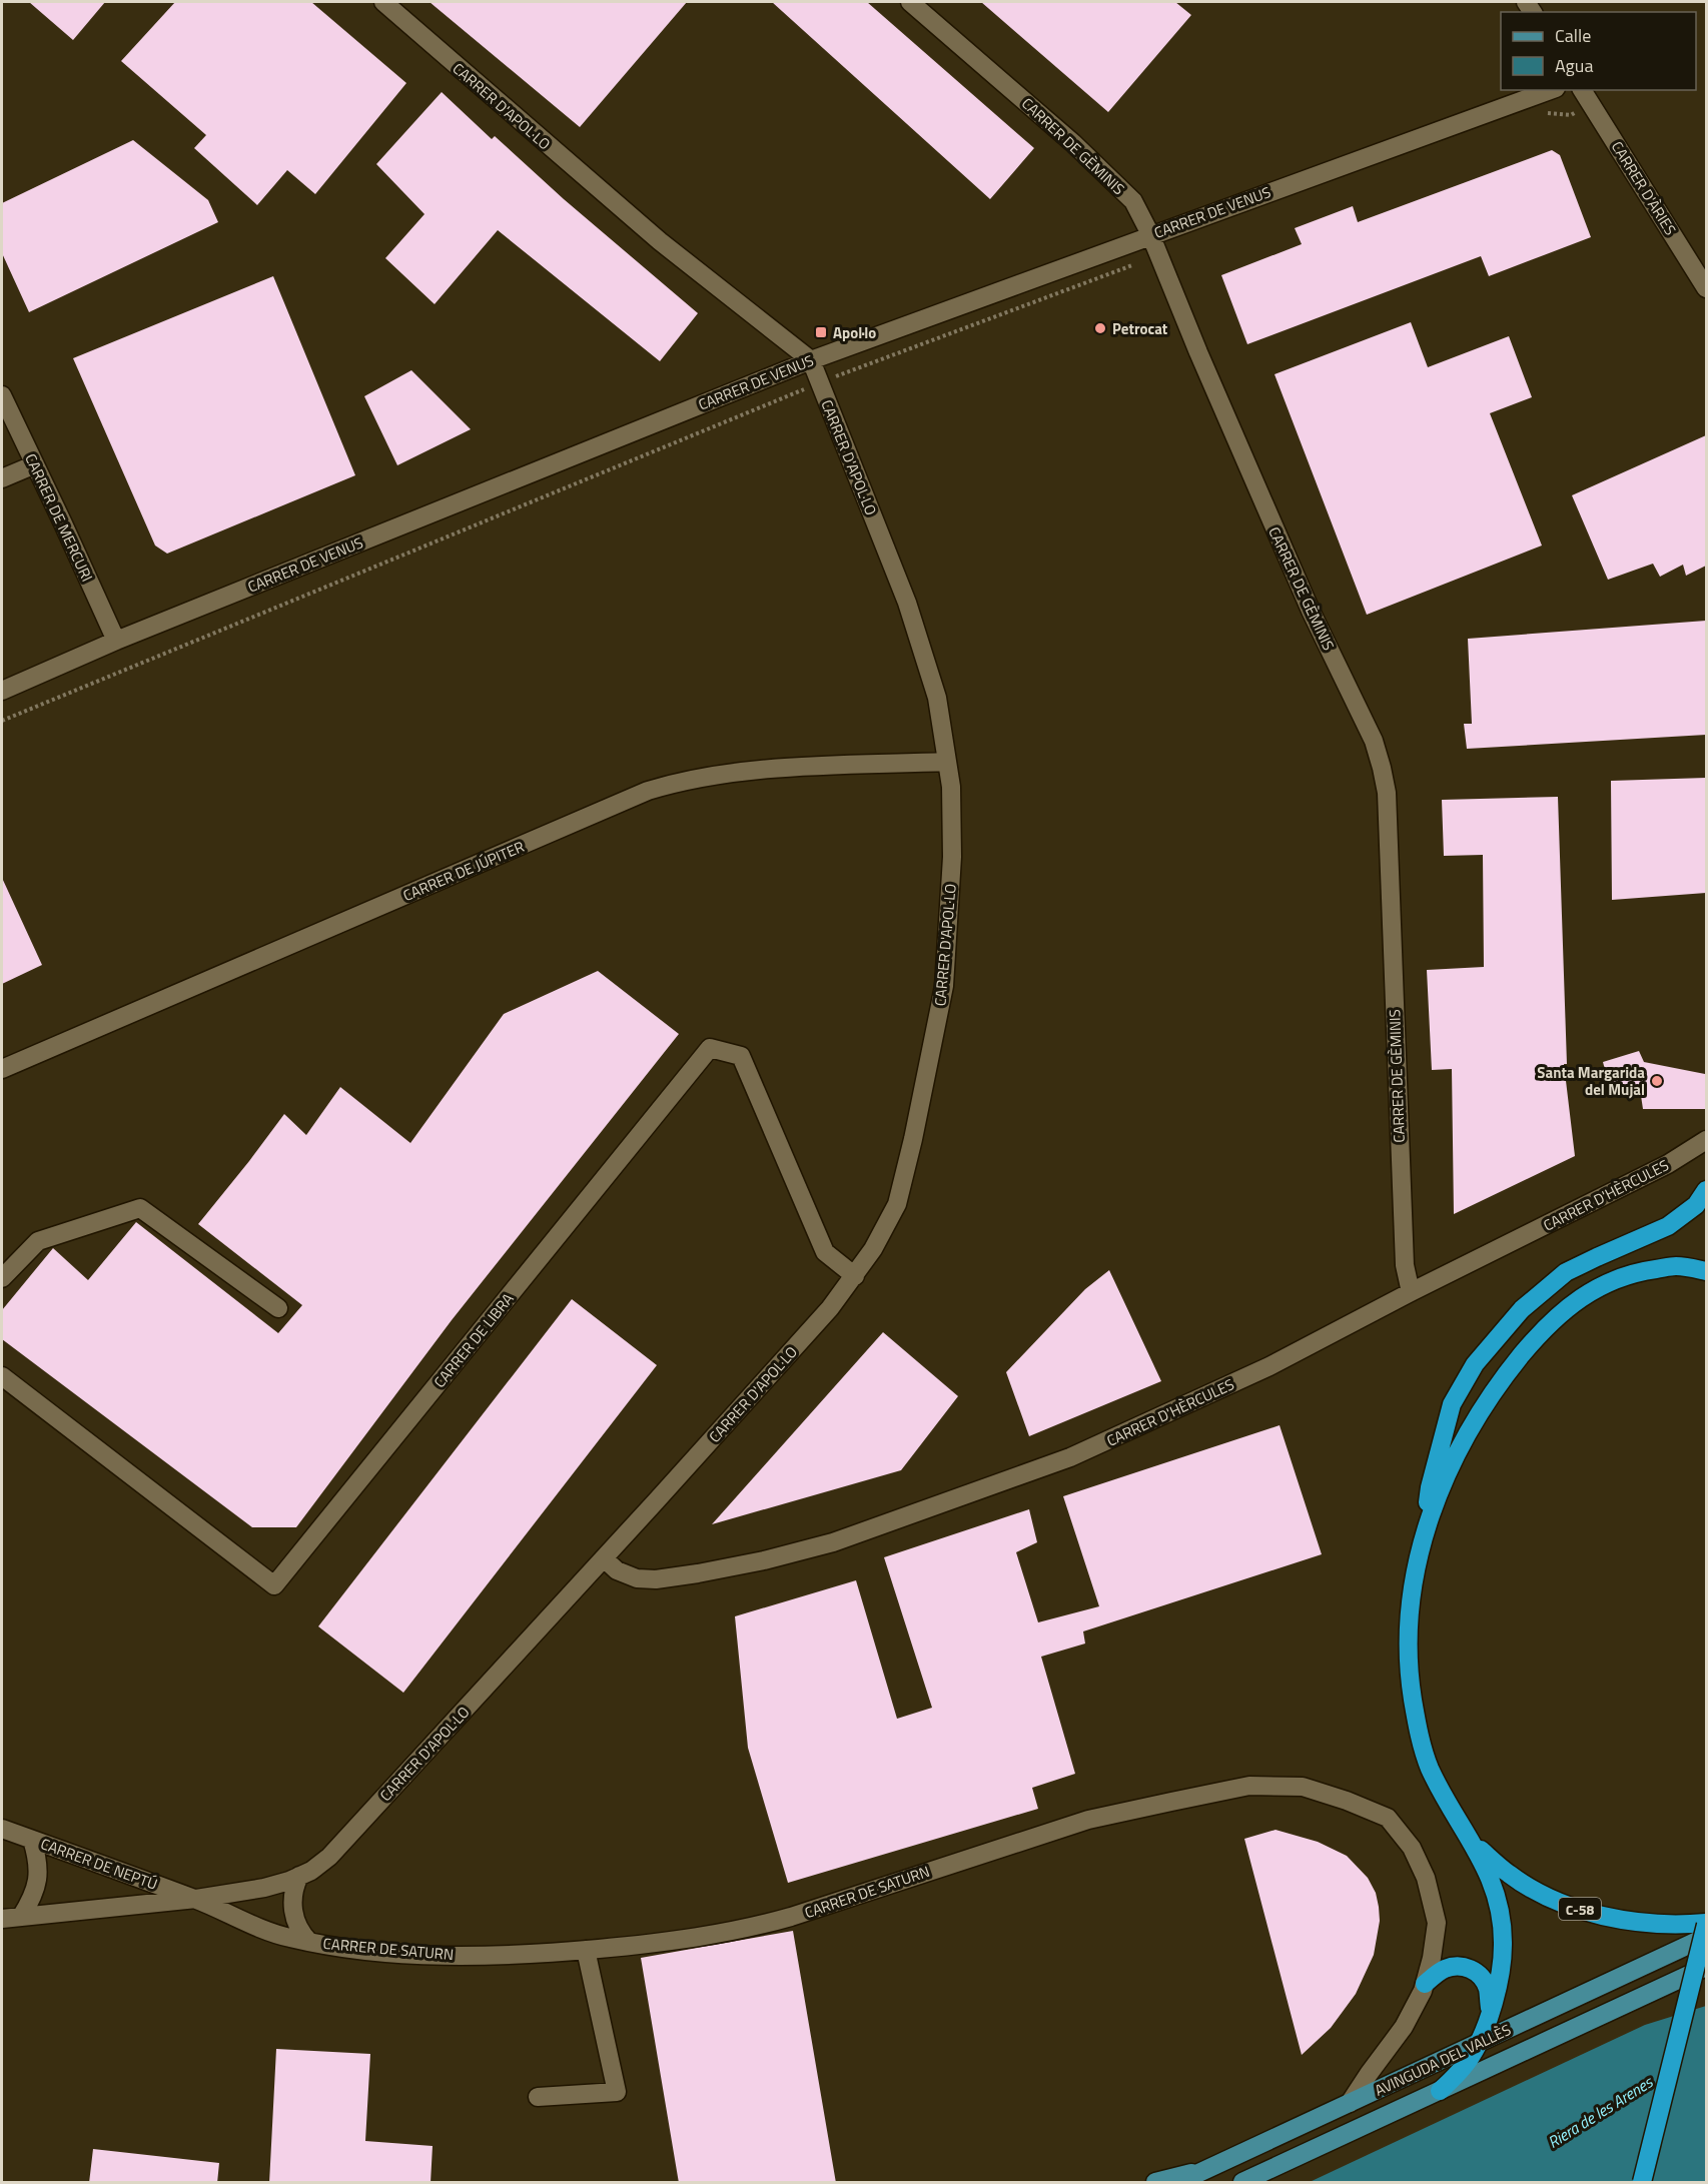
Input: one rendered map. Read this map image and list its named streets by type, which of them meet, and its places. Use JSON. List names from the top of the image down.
{
  "streets": {
    "highway": ["C-58"],
    "main road": ["AVINGUDA DEL VALLÈS"],
    "street": [
      "CARRER D'APOL·LO",
      "CARRER DE GÈMINIS",
      "CARRER D'ÀRIES",
      "CARRER DE VENUS",
      "CARRER DE MERCURI",
      "CARRER DE JÚPITER",
      "CARRER D'HÈRCULES",
      "CARRER DE LIBRA",
      "CARRER DE NEPTÚ",
      "CARRER DE SATURN"
    ]
  },
  "crossings": [
    ["CARRER D'APOL·LO", "CARRER DE VENUS"],
    ["CARRER D'APOL·LO", "CARRER DE JÚPITER"],
    ["CARRER D'APOL·LO", "CARRER D'HÈRCULES"],
    ["CARRER D'APOL·LO", "CARRER DE LIBRA"],
    ["CARRER D'APOL·LO", "CARRER DE NEPTÚ"],
    ["CARRER D'APOL·LO", "CARRER DE SATURN"],
    ["CARRER DE GÈMINIS", "CARRER DE VENUS"],
    ["CARRER DE GÈMINIS", "CARRER D'HÈRCULES"],
    ["CARRER DE VENUS", "CARRER DE MERCURI"],
    ["CARRER DE NEPTÚ", "CARRER DE SATURN"],
    ["CARRER DE SATURN", "AVINGUDA DEL VALLÈS"]
  ],
  "water": ["Riera de les Arenes"],
  "places": {
    "other": ["Petrocat", "Santa Margarida del Mujal"],
    "transit": ["Apol·lo"]
  },
  "legend": ["Calle", "Agua"]
}
